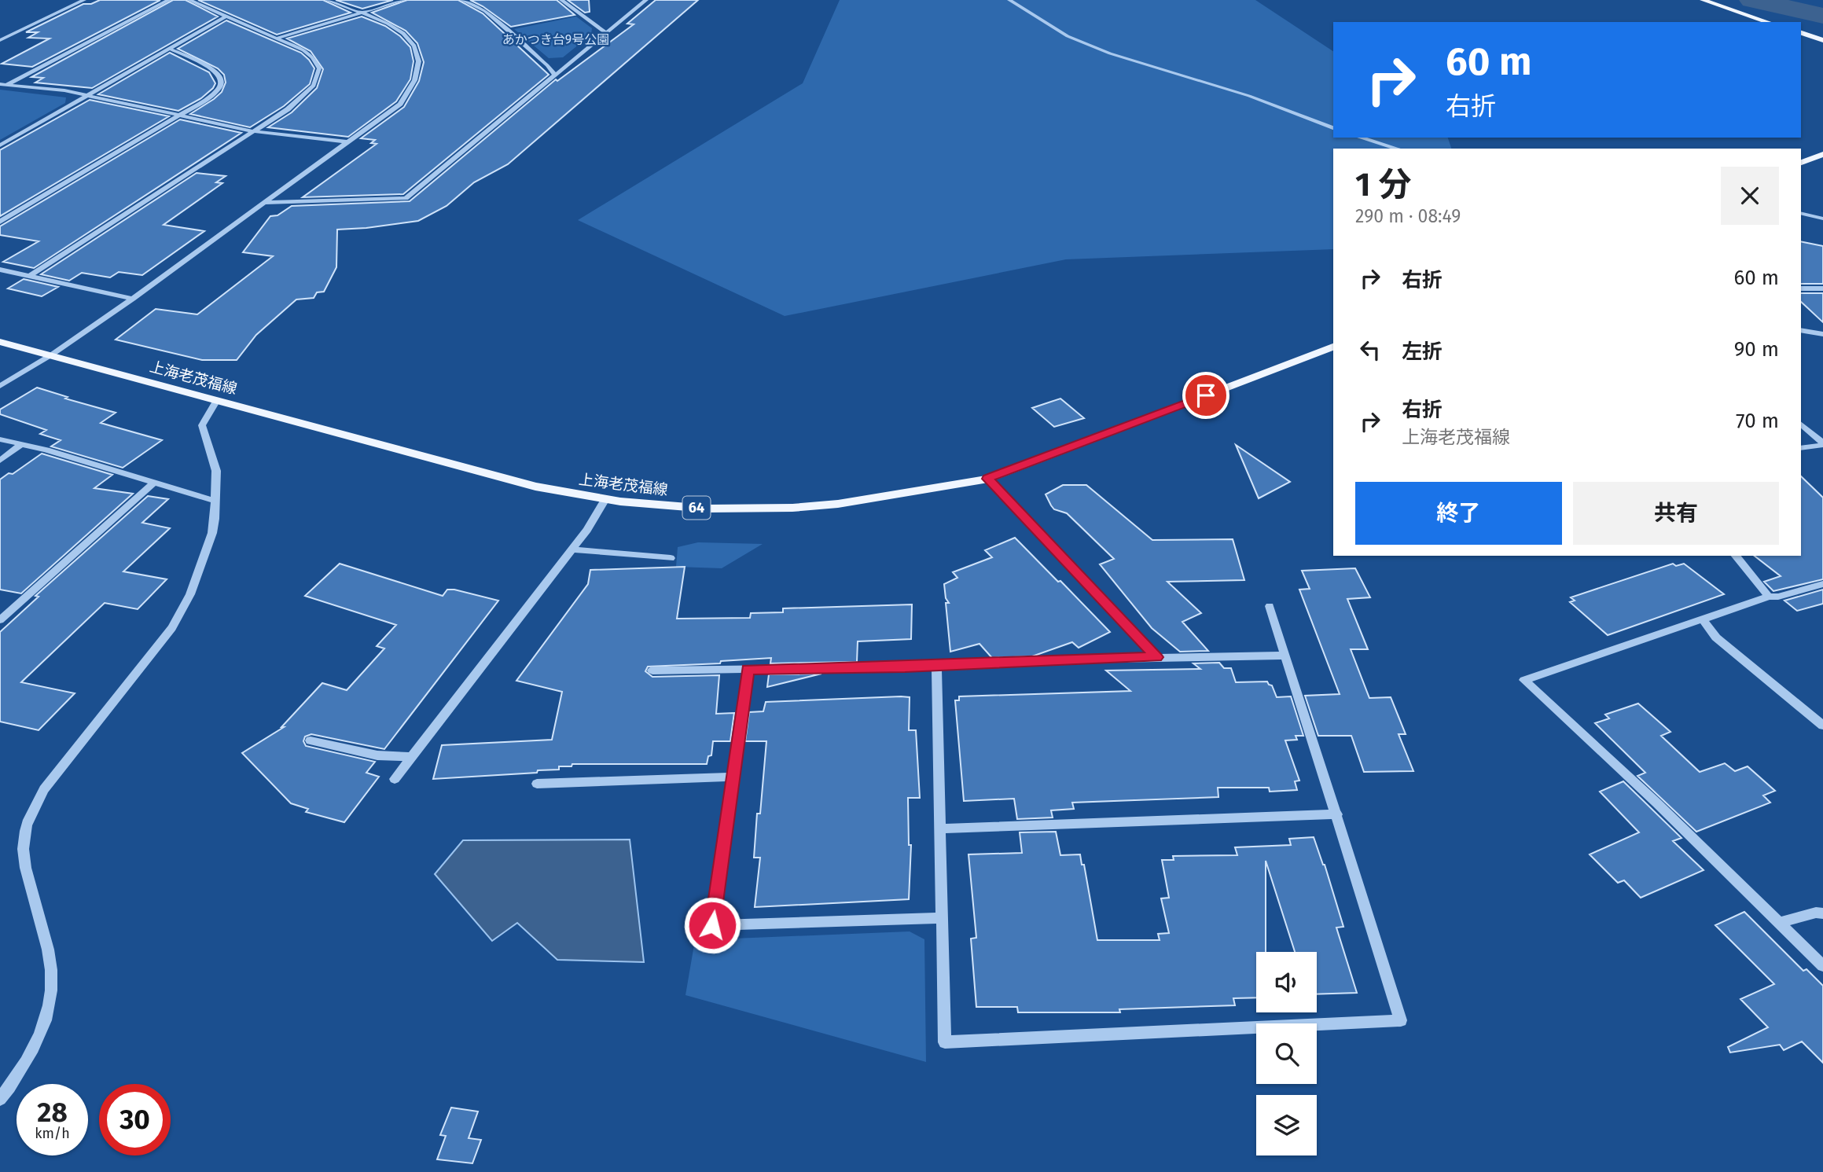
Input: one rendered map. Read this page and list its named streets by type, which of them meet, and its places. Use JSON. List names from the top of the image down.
{
  "streets": {
    "main road": ["上海老茂福線", "64"]
  },
  "parks": ["あかつき台9号公園"],
  "page": {
    "turn": ["60 m", "右折"],
    "heading": ["1 分", "290 m · 08:49"],
    "list": [
      {
        "name": "右折",
        "value": "60 m"
      },
      {
        "name": "左折",
        "value": "90 m"
      },
      {
        "name": "右折",
        "note": "上海老茂福線",
        "value": "70 m"
      }
    ],
    "buttons": ["終了", "共有"],
    "speed": "28 km/h",
    "limit": "30"
  }
}
